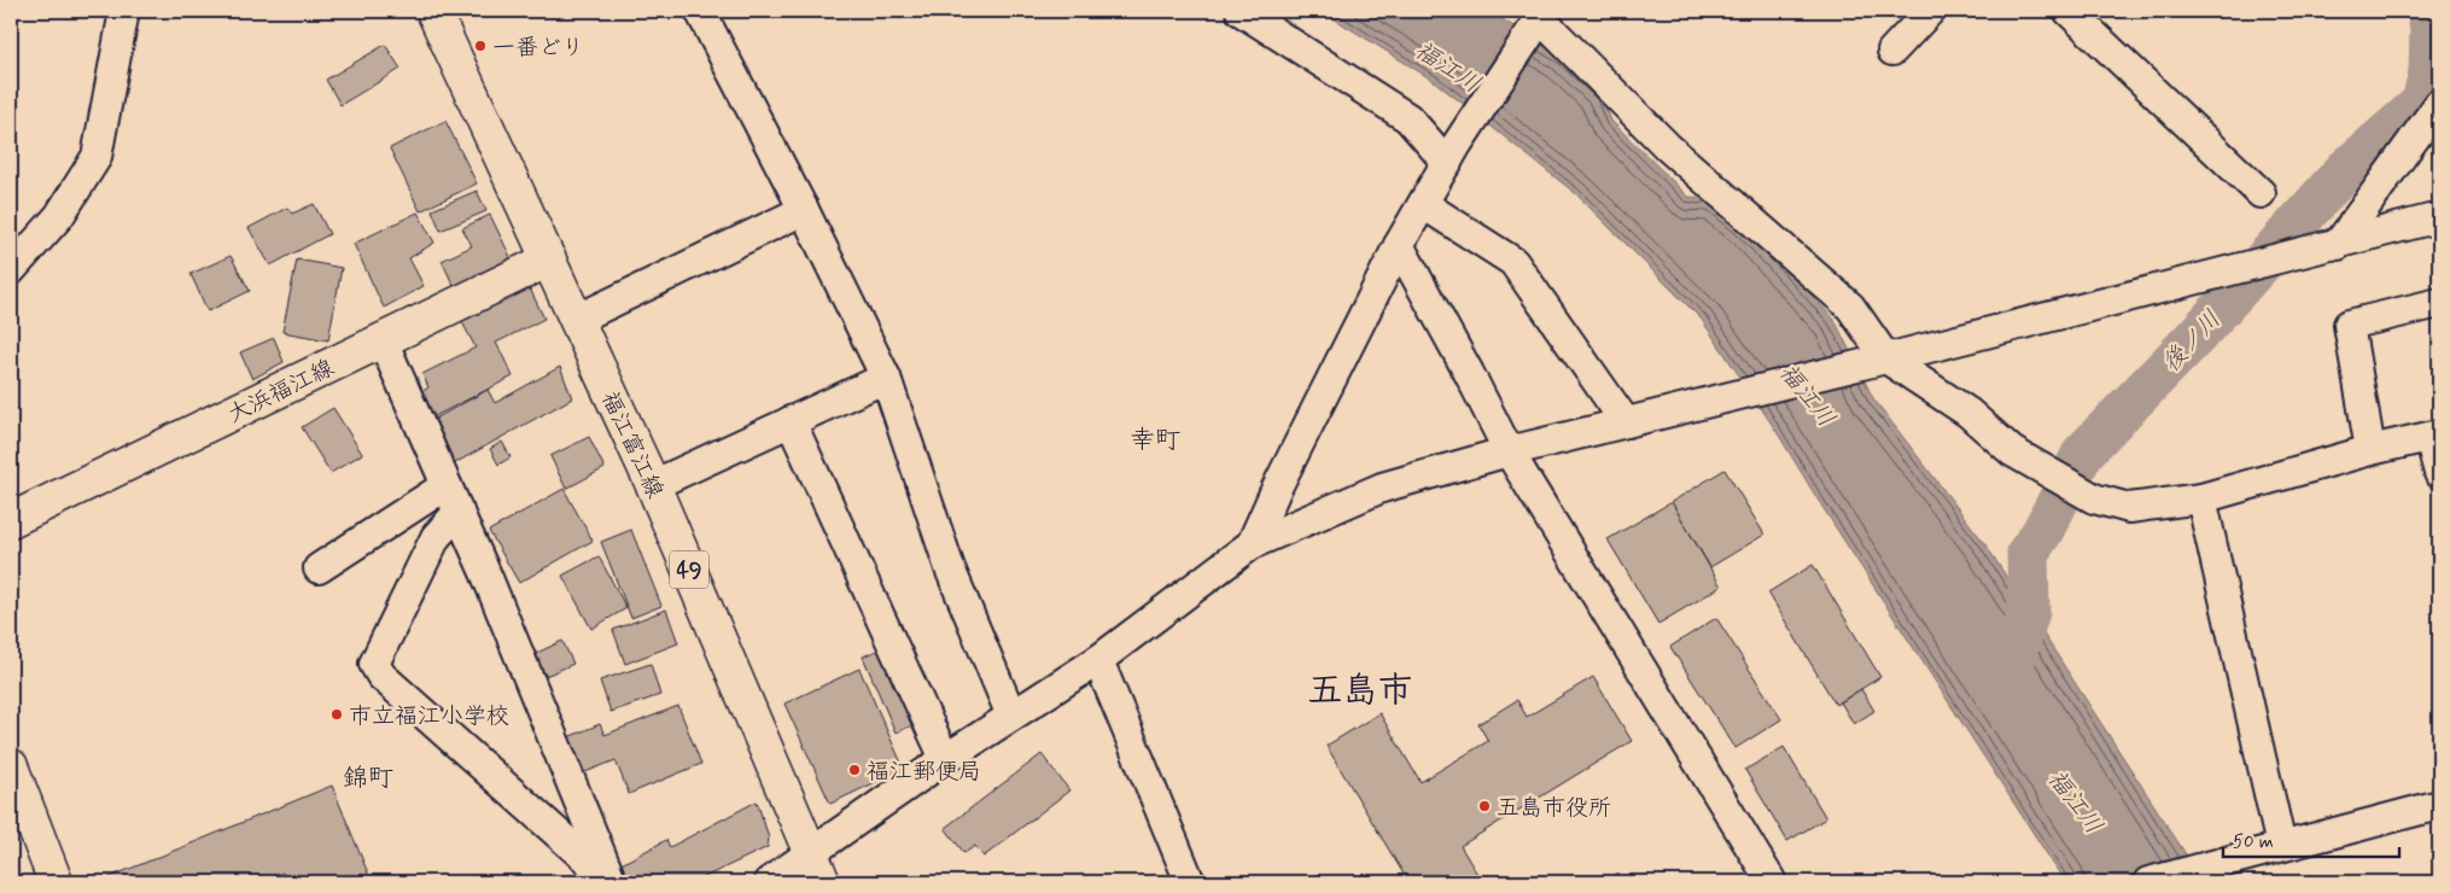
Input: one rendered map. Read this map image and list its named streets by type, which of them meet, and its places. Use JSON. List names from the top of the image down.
{
  "streets": {
    "main road": ["大浜福江線", "福江富江線", "49"]
  },
  "crossings": [
    ["大浜福江線", "福江富江線"]
  ],
  "districts": ["幸町", "五島市", "錦町"],
  "water": ["福江川", "後ノ川"],
  "places": [
    "一番どり",
    "市立福江小学校",
    "福江郵便局",
    "五島市役所"
  ],
  "scale_bar": "50 m"
}
